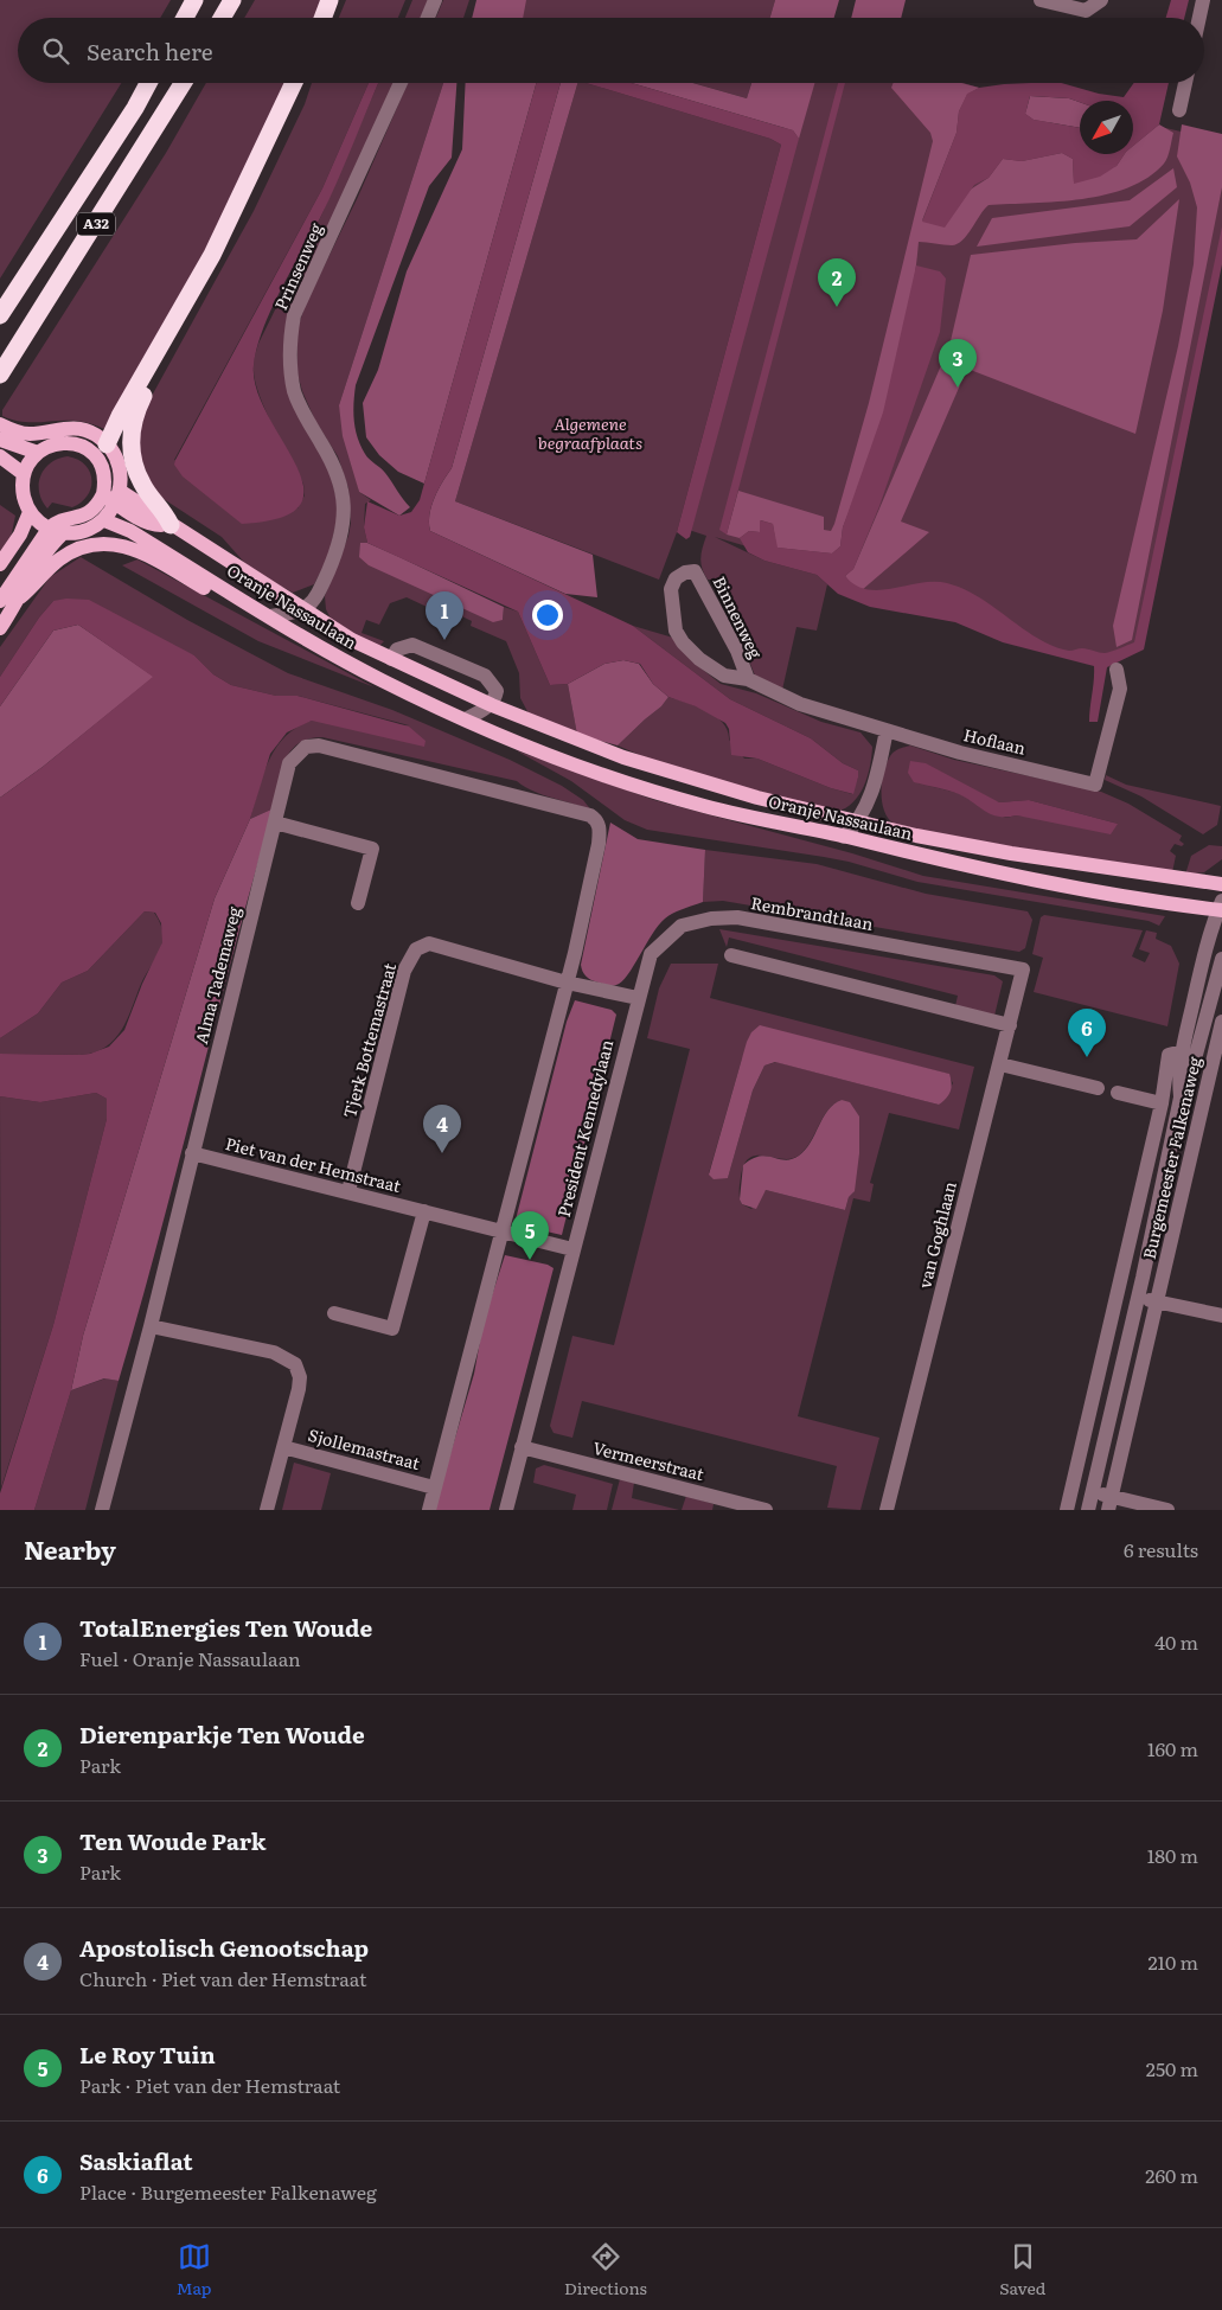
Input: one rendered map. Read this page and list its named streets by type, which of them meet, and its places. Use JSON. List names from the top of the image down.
{
  "streets": {
    "highway": ["A32"],
    "main road": ["Oranje Nassaulaan"],
    "street": [
      "Prinsenweg",
      "Binnenweg",
      "Hoflaan",
      "Rembrandtlaan",
      "Alma Tademaweg",
      "Tjerk Bottemastraat",
      "President Kennedylaan",
      "Burgemeester Falkenaweg",
      "Piet van der Hemstraat",
      "van Goghlaan",
      "Sjollemastraat",
      "Vermeerstraat"
    ]
  },
  "crossings": [
    ["Prinsenweg", "Oranje Nassaulaan"],
    ["Oranje Nassaulaan", "Burgemeester Falkenaweg"],
    ["Binnenweg", "Hoflaan"],
    ["Rembrandtlaan", "President Kennedylaan"],
    ["Rembrandtlaan", "van Goghlaan"],
    ["Alma Tademaweg", "Tjerk Bottemastraat"],
    ["Alma Tademaweg", "Piet van der Hemstraat"],
    ["Tjerk Bottemastraat", "Piet van der Hemstraat"],
    ["President Kennedylaan", "Piet van der Hemstraat"],
    ["President Kennedylaan", "Vermeerstraat"]
  ],
  "parks": ["Algemene begraafplaats"],
  "north": "bottom left",
  "page": {
    "search": "Search here",
    "pins": [
      "2",
      "3",
      "1",
      "6",
      "4",
      "5"
    ],
    "heading": ["Nearby", "6 results"],
    "list": [
      {
        "mark": "1",
        "name": "TotalEnergies Ten Woude",
        "note": "Fuel · Oranje Nassaulaan",
        "value": "40 m"
      },
      {
        "mark": "2",
        "name": "Dierenparkje Ten Woude",
        "note": "Park",
        "value": "160 m"
      },
      {
        "mark": "3",
        "name": "Ten Woude Park",
        "note": "Park",
        "value": "180 m"
      },
      {
        "mark": "4",
        "name": "Apostolisch Genootschap",
        "note": "Church · Piet van der Hemstraat",
        "value": "210 m"
      },
      {
        "mark": "5",
        "name": "Le Roy Tuin",
        "note": "Park · Piet van der Hemstraat",
        "value": "250 m"
      },
      {
        "mark": "6",
        "name": "Saskiaflat",
        "note": "Place · Burgemeester Falkenaweg",
        "value": "260 m"
      }
    ],
    "nav": ["Map", "Directions", "Saved"]
  }
}
